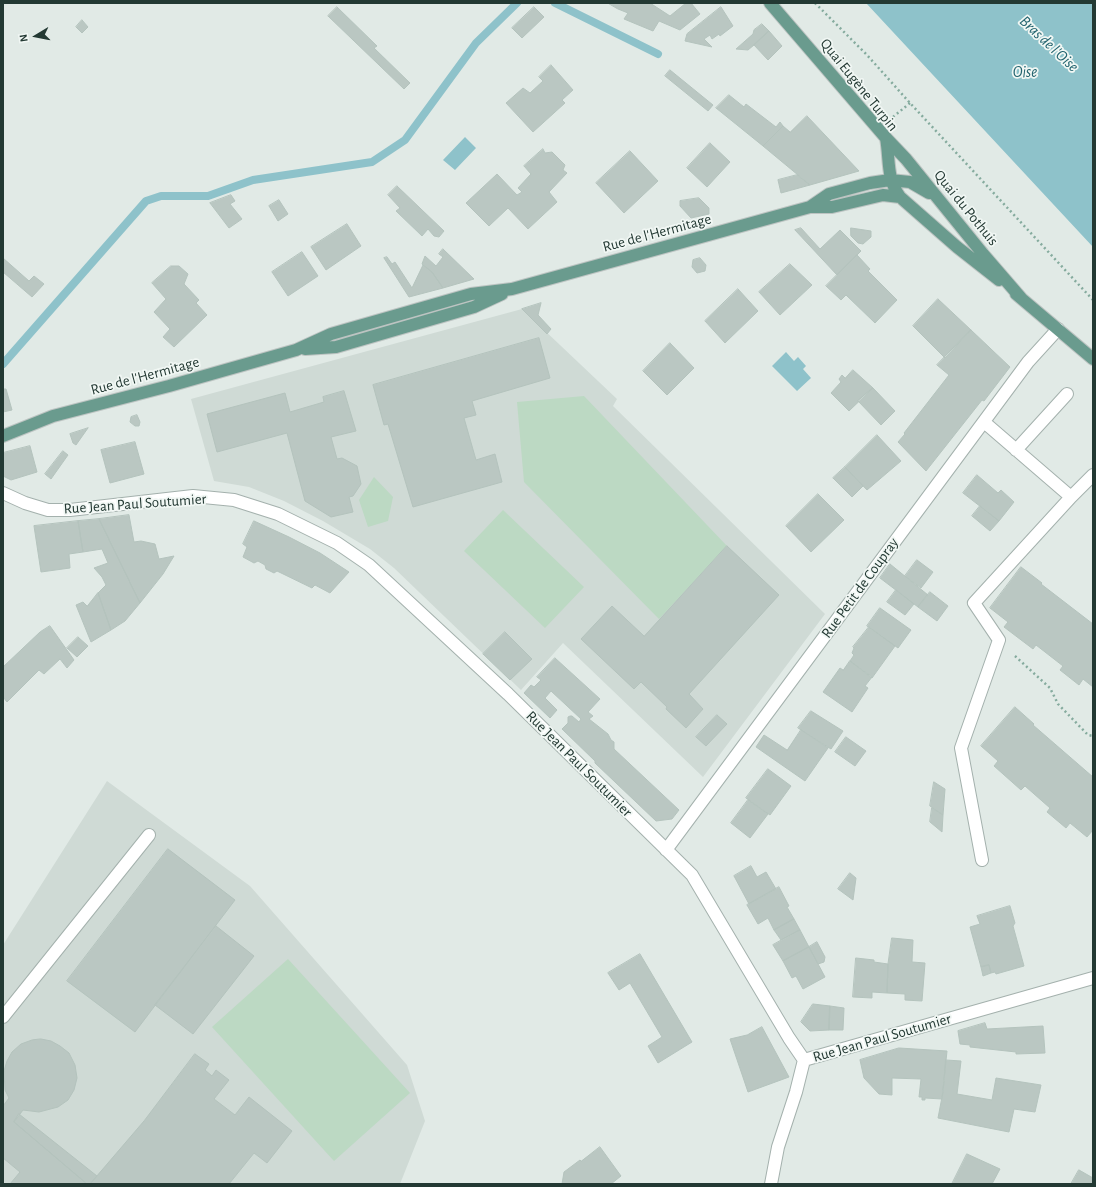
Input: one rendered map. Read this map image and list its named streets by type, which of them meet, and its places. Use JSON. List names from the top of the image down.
{
  "streets": {
    "main road": ["Quai Eugène Turpin", "Quai du Pothuis", "Rue de l'Hermitage"],
    "street": ["Rue Jean Paul Soutumier", "Rue Petit de Coupray"]
  },
  "crossings": [
    ["Quai Eugène Turpin", "Quai du Pothuis"],
    ["Quai Eugène Turpin", "Rue de l'Hermitage"],
    ["Quai du Pothuis", "Rue de l'Hermitage"],
    ["Quai du Pothuis", "Rue Petit de Coupray"],
    ["Rue Jean Paul Soutumier", "Rue Petit de Coupray"]
  ],
  "water": ["Bras de l'Oise", "Oise"],
  "north": "left"
}
